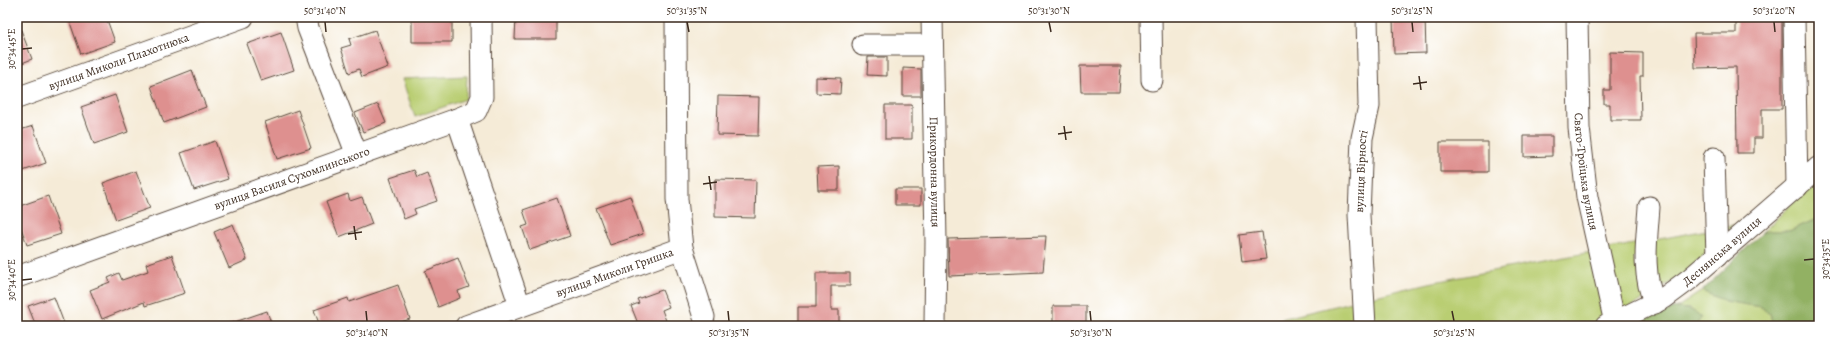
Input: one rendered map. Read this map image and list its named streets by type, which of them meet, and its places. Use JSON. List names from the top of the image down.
{
  "streets": {
    "street": [
      "вулиця Миколи Плахотнюка",
      "Прикордонна вулиця",
      "вулиця Вірності",
      "Свято-Троїцька вулиця",
      "вулиця Василя Сухомлинського",
      "Деснянська вулиця",
      "вулиця Миколи Гришка"
    ]
  },
  "crossings": [
    ["Свято-Троїцька вулиця", "Деснянська вулиця"]
  ],
  "coordinates": [
    "50°31'40\"N",
    "50°31'35\"N",
    "50°31'30\"N",
    "50°31'25\"N",
    "50°31'20\"N",
    "30°34'45\"E",
    "30°34'35\"E",
    "30°34'40\"E"
  ]
}
